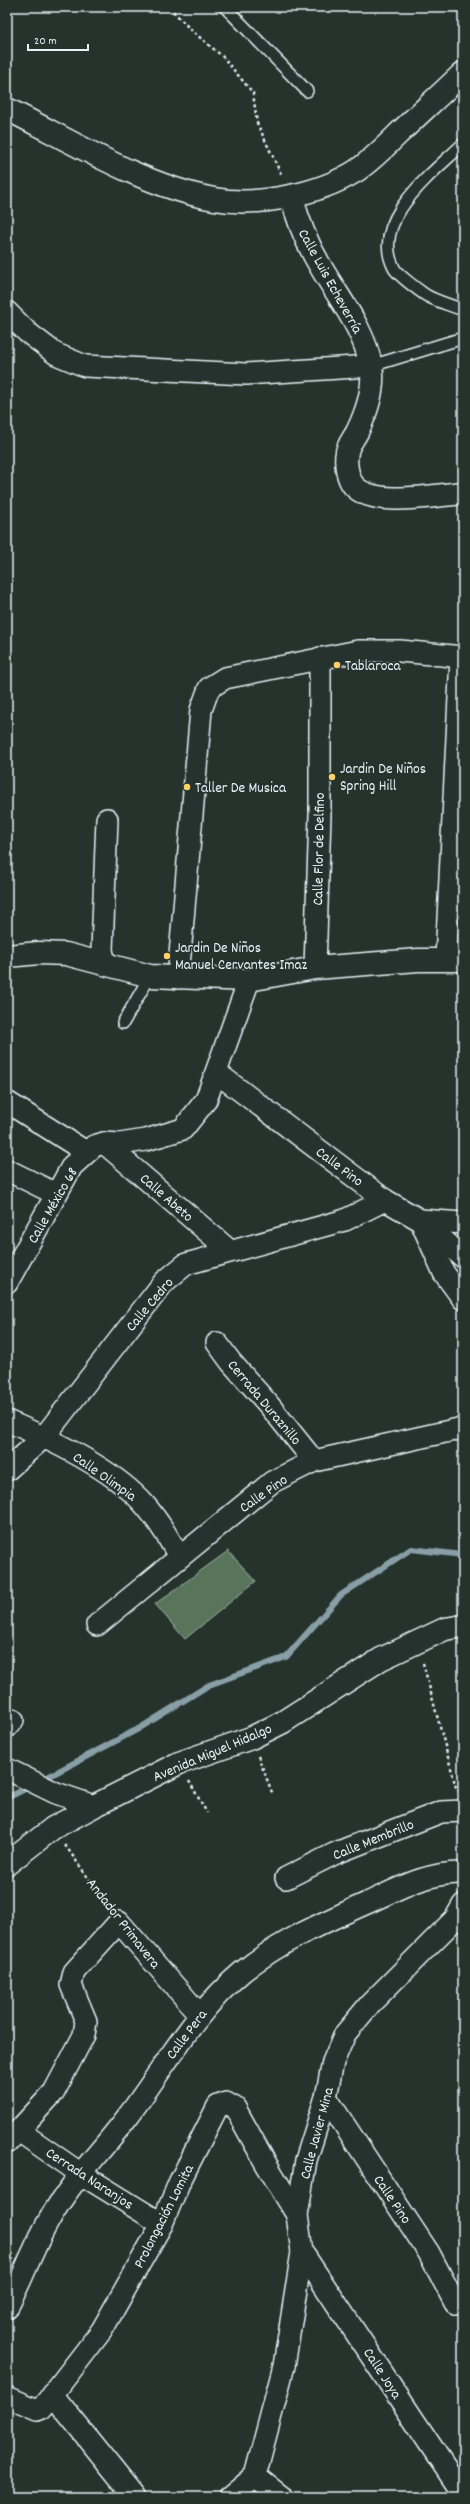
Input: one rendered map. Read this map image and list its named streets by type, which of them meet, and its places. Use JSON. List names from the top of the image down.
{
  "streets": {
    "street": [
      "Calle Luis Echeverría",
      "Calle Flor de Delfino",
      "Calle Pino",
      "Calle Abeto",
      "Calle México 68",
      "Calle Cedro",
      "Cerrada Duraznillo",
      "Calle Olimpia",
      "Avenida Miguel Hidalgo",
      "Calle Membrillo",
      "Andador Primavera",
      "Calle Pera",
      "Calle Javier Mina",
      "Cerrada Naranjos",
      "Prolongación Lomita",
      "Calle Joya"
    ]
  },
  "crossings": [
    ["Calle Pino", "Calle México 68"],
    ["Calle Pino", "Calle Cedro"],
    ["Calle Pino", "Cerrada Duraznillo"],
    ["Calle Pino", "Calle Olimpia"],
    ["Calle Pino", "Calle Javier Mina"],
    ["Calle Abeto", "Calle México 68"],
    ["Calle Abeto", "Calle Cedro"],
    ["Calle Cedro", "Calle Olimpia"],
    ["Avenida Miguel Hidalgo", "Andador Primavera"],
    ["Andador Primavera", "Calle Pera"],
    ["Calle Pera", "Cerrada Naranjos"],
    ["Calle Javier Mina", "Prolongación Lomita"],
    ["Calle Javier Mina", "Calle Joya"],
    ["Cerrada Naranjos", "Prolongación Lomita"]
  ],
  "places": [
    "Tablaroca",
    "Jardin De Niños Spring Hill",
    "Taller De Musica",
    "Jardin De Niños Manuel Cervantes Imaz"
  ],
  "scale_bar": "20 m"
}
